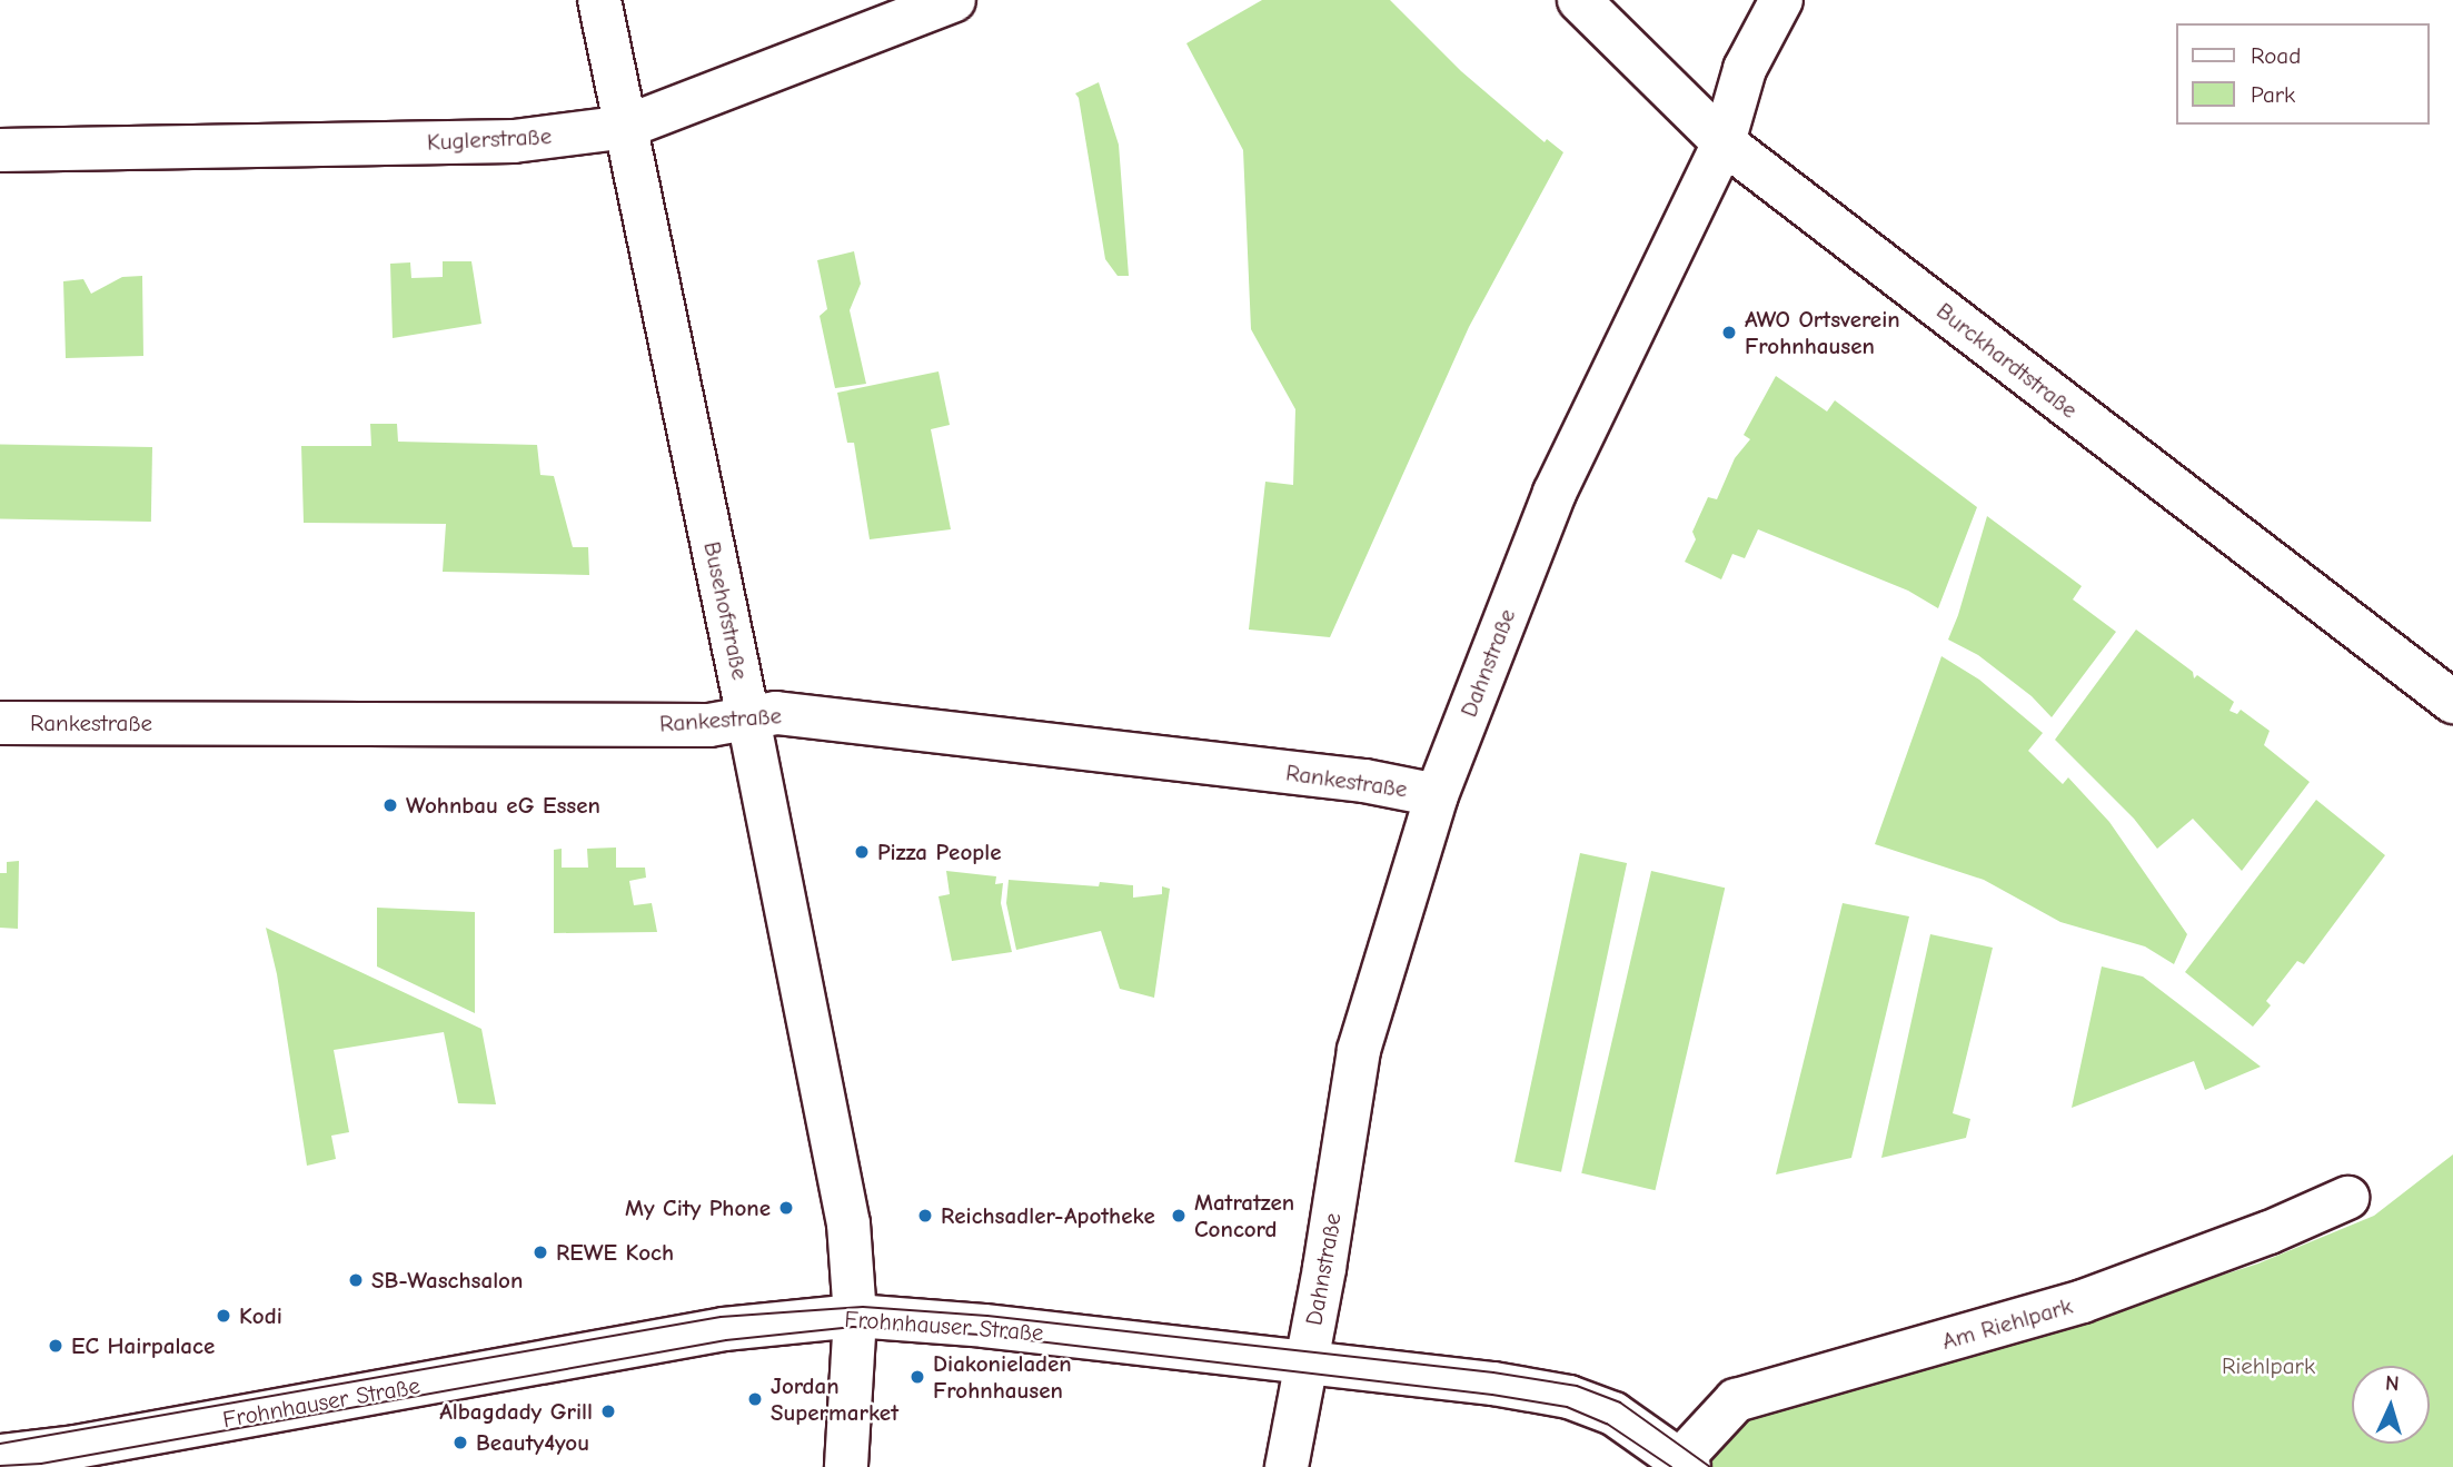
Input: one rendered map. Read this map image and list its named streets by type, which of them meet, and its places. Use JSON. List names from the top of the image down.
{
  "streets": {
    "street": [
      "Kuglerstraße",
      "Burckhardtstraße",
      "Busehofstraße",
      "Dahnstraße",
      "Rankestraße",
      "Am Riehlpark",
      "Frohnhauser Straße"
    ]
  },
  "crossings": [
    ["Kuglerstraße", "Busehofstraße"],
    ["Burckhardtstraße", "Dahnstraße"],
    ["Busehofstraße", "Rankestraße"],
    ["Busehofstraße", "Frohnhauser Straße"],
    ["Dahnstraße", "Rankestraße"],
    ["Dahnstraße", "Frohnhauser Straße"],
    ["Am Riehlpark", "Frohnhauser Straße"]
  ],
  "parks": ["Riehlpark"],
  "places": [
    "AWO Ortsverein Frohnhausen",
    "Wohnbau eG Essen",
    "Pizza People",
    "My City Phone",
    "Reichsadler-Apotheke",
    "Matratzen Concord",
    "REWE Koch",
    "SB-Waschsalon",
    "Kodi",
    "EC Hairpalace",
    "Diakonieladen Frohnhausen",
    "Jordan Supermarket",
    "Albagdady Grill",
    "Beauty4you"
  ],
  "legend": ["Road", "Park"],
  "north": "top"
}
